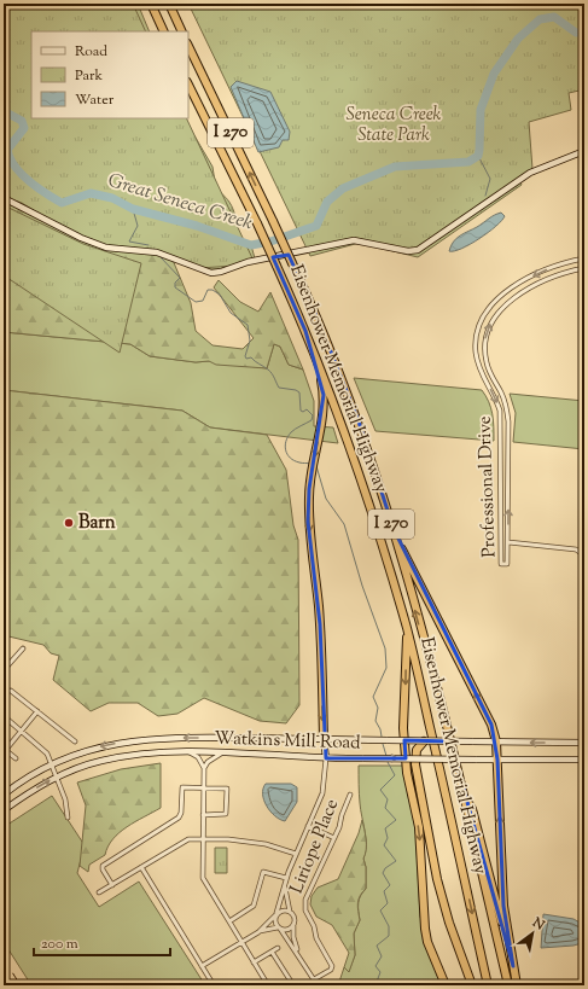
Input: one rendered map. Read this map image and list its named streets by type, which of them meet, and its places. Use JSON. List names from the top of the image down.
{
  "streets": {
    "highway": ["I 270", "Eisenhower Memorial Highway"],
    "main road": ["Watkins Mill Road"],
    "street": ["Professional Drive", "Liriope Place"]
  },
  "water": ["Great Seneca Creek"],
  "parks": ["Seneca Creek State Park"],
  "places": ["Barn"],
  "legend": ["Road", "Park", "Water"],
  "scale_bar": "200 m",
  "north": "top right"
}
